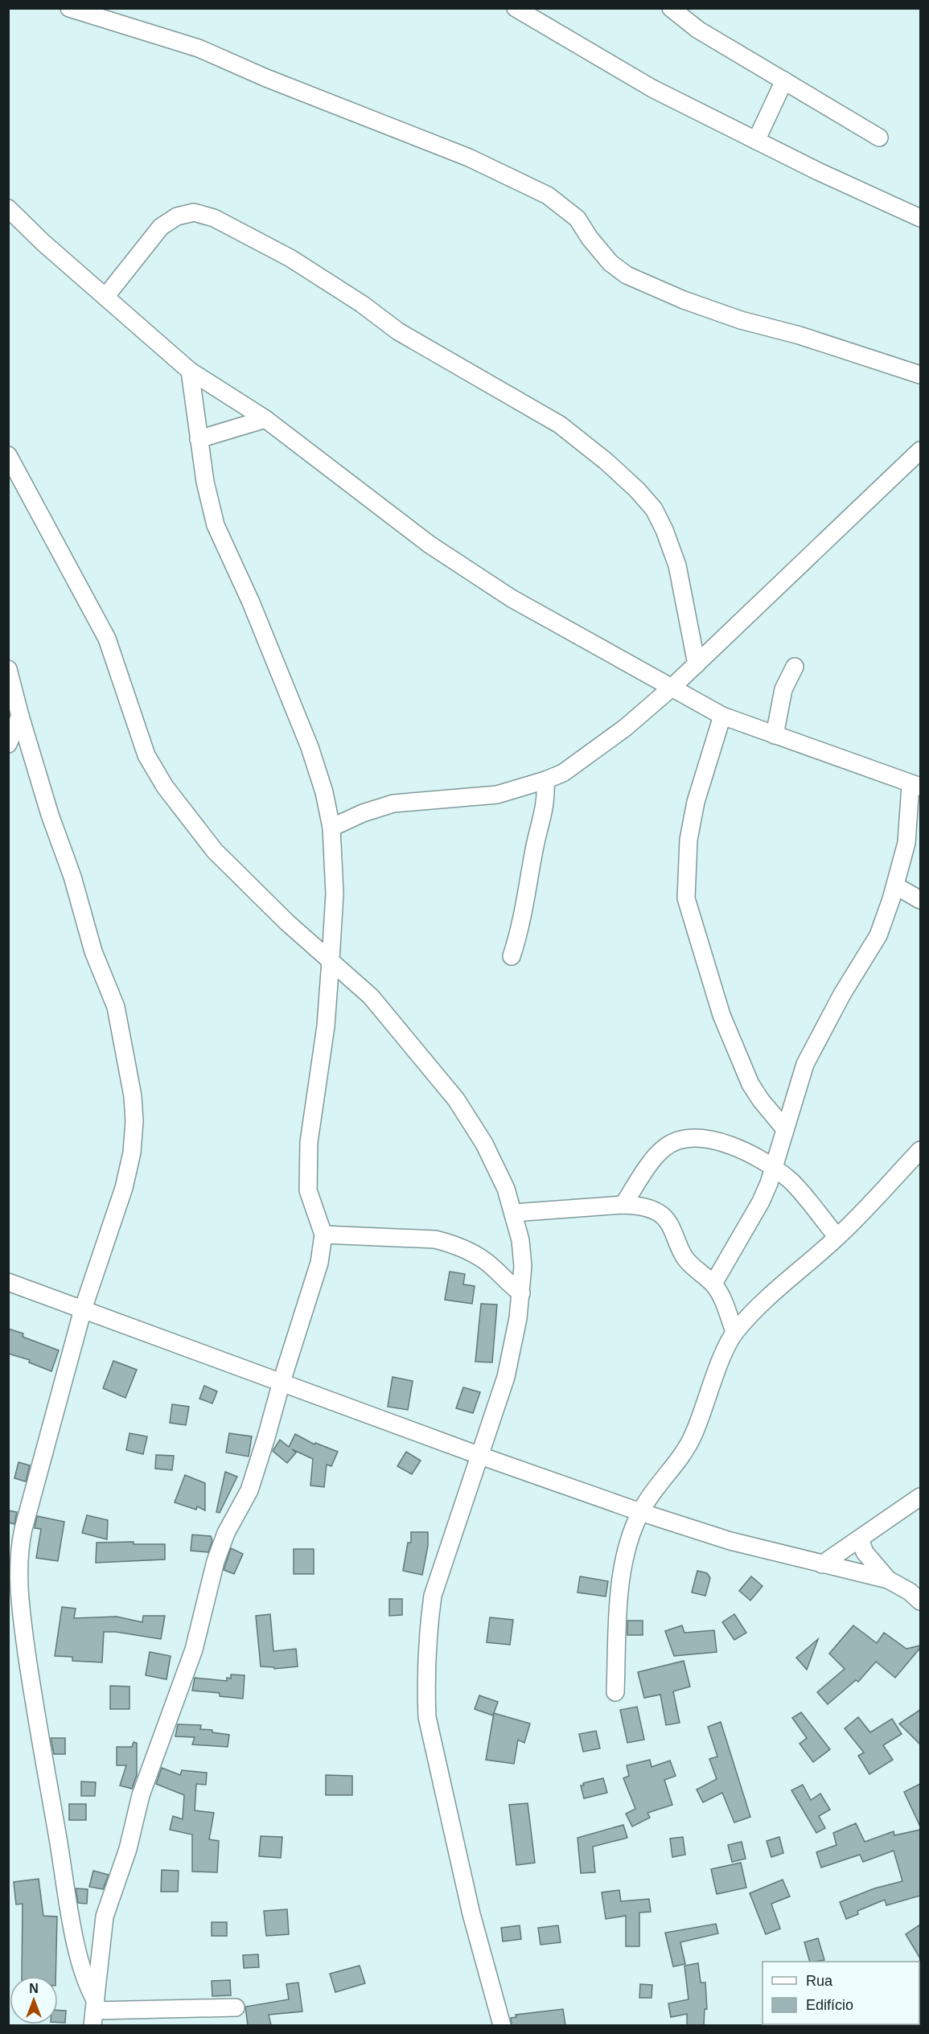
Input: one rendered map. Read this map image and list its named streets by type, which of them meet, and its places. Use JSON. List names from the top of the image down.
{
  "legend": ["Rua", "Edifício"],
  "north": "top"
}
